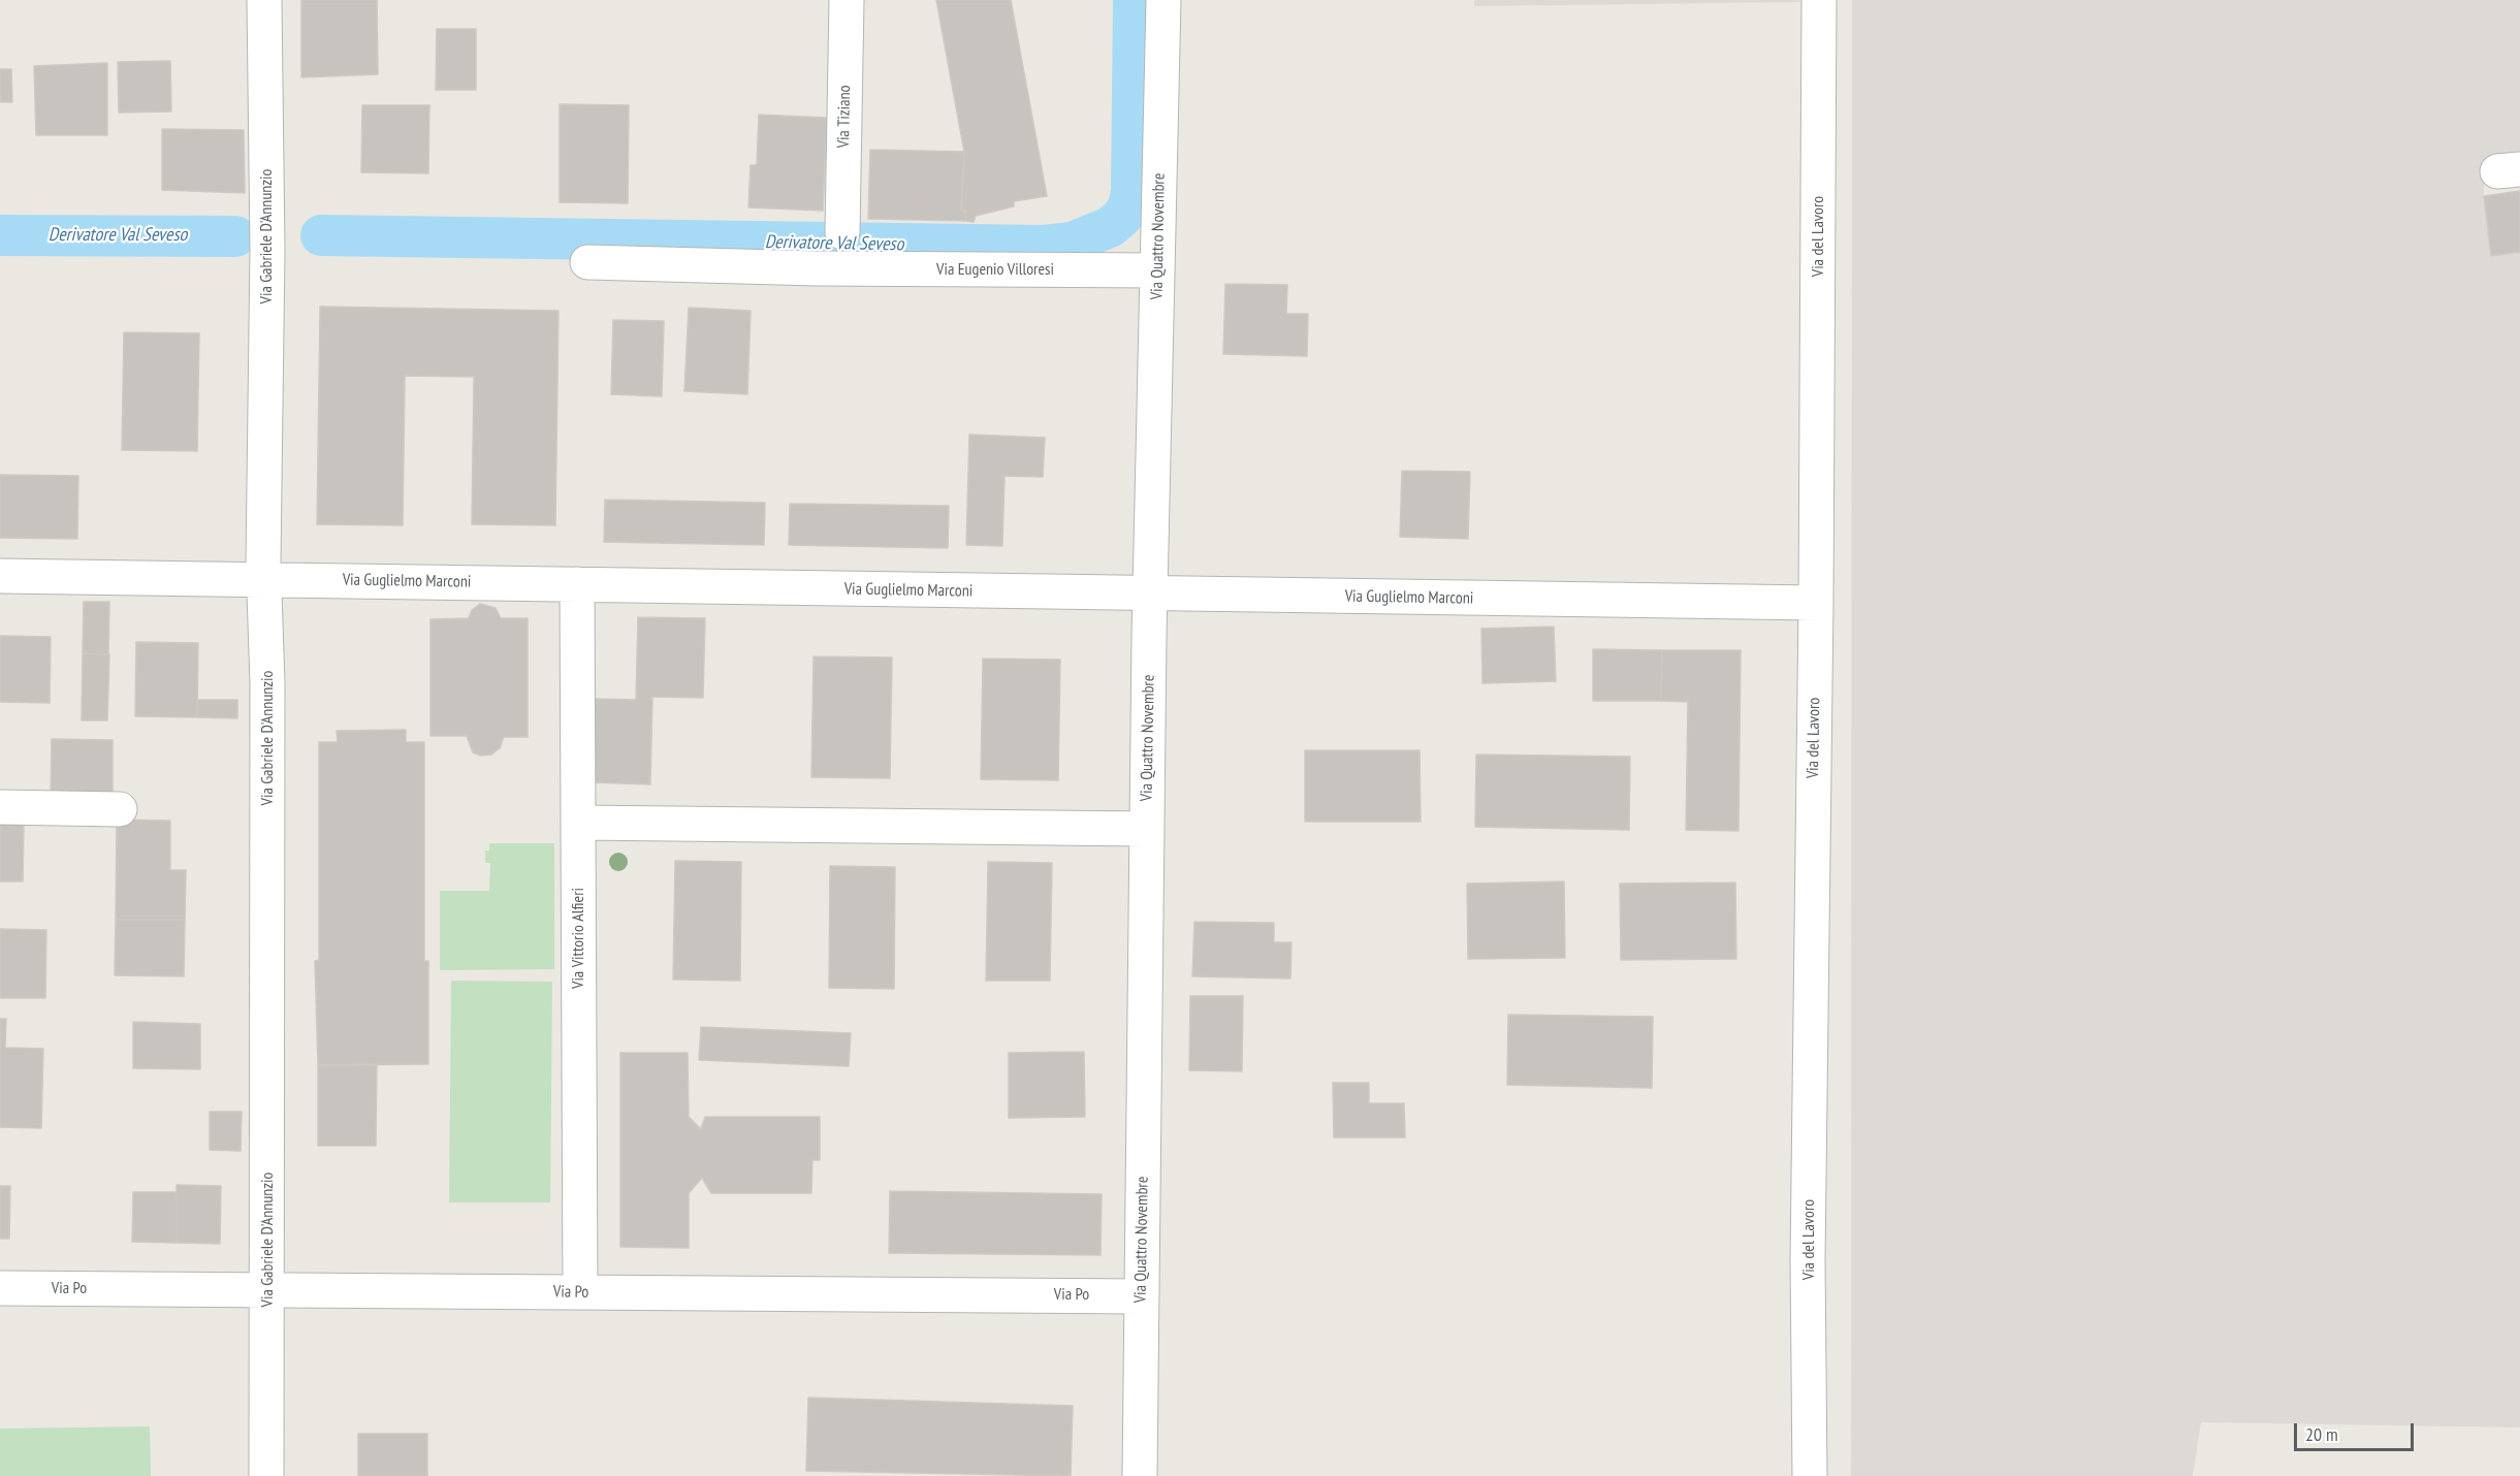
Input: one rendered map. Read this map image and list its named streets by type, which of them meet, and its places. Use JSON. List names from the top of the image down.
{
  "streets": {
    "street": [
      "Via Tiziano",
      "Via Gabriele D'Annunzio",
      "Via Quattro Novembre",
      "Via del Lavoro",
      "Via Eugenio Villoresi",
      "Via Guglielmo Marconi",
      "Via Vittorio Alfieri",
      "Via Po"
    ]
  },
  "crossings": [
    ["Via Gabriele D'Annunzio", "Via Guglielmo Marconi"],
    ["Via Gabriele D'Annunzio", "Via Po"],
    ["Via Quattro Novembre", "Via Eugenio Villoresi"],
    ["Via Quattro Novembre", "Via Guglielmo Marconi"],
    ["Via Quattro Novembre", "Via Po"],
    ["Via del Lavoro", "Via Guglielmo Marconi"],
    ["Via Guglielmo Marconi", "Via Vittorio Alfieri"],
    ["Via Vittorio Alfieri", "Via Po"]
  ],
  "water": ["Derivatore Val Seveso"],
  "scale_bar": "20 m"
}
